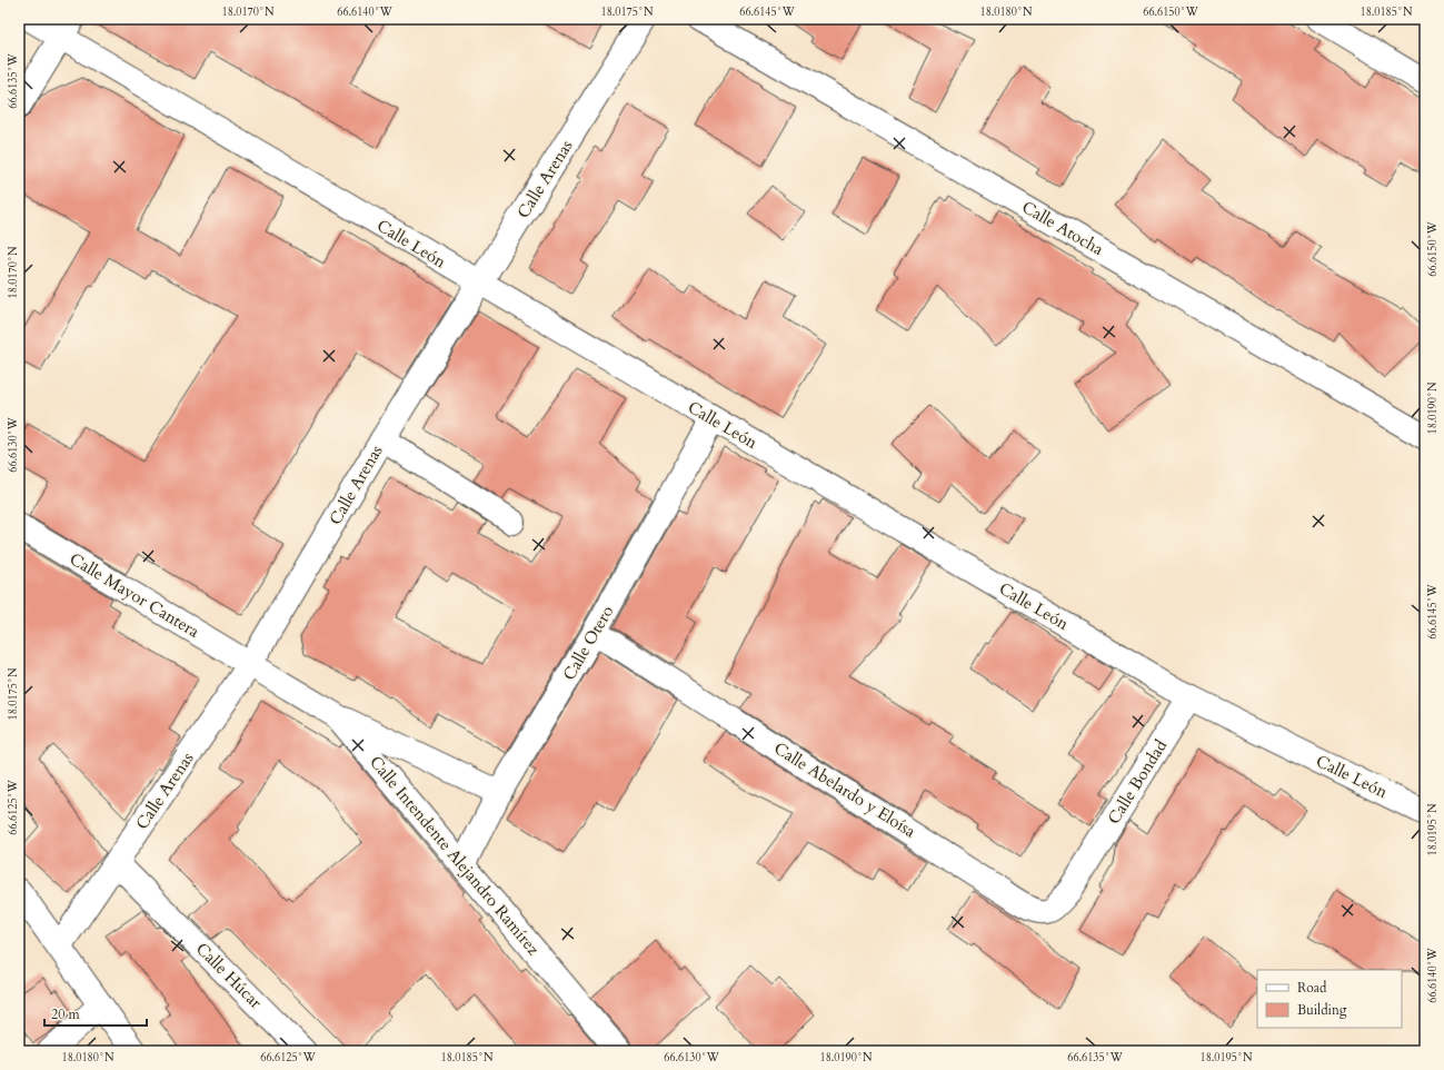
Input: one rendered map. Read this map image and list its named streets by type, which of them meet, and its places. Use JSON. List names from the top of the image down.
{
  "streets": {
    "street": [
      "Calle Arenas",
      "Calle Atocha",
      "Calle León",
      "Calle Mayor Cantera",
      "Calle Otero",
      "Calle Bondad",
      "Calle Abelardo y Eloísa",
      "Calle Intendente Alejandro Ramírez",
      "Calle Húcar"
    ]
  },
  "crossings": [
    ["Calle Arenas", "Calle León"],
    ["Calle Arenas", "Calle Mayor Cantera"],
    ["Calle Arenas", "Calle Intendente Alejandro Ramírez"],
    ["Calle Arenas", "Calle Húcar"],
    ["Calle León", "Calle Otero"],
    ["Calle León", "Calle Bondad"],
    ["Calle Mayor Cantera", "Calle Intendente Alejandro Ramírez"],
    ["Calle Otero", "Calle Abelardo y Eloísa"],
    ["Calle Otero", "Calle Intendente Alejandro Ramírez"],
    ["Calle Bondad", "Calle Abelardo y Eloísa"]
  ],
  "legend": ["Road", "Building"],
  "scale_bar": "20 m",
  "coordinates": [
    "18.0170°N",
    "66.6140°W",
    "18.0175°N",
    "66.6145°W",
    "18.0180°N",
    "66.6150°W",
    "18.0185°N",
    "66.6135°W",
    "18.0190°N",
    "66.6130°W",
    "66.6125°W",
    "18.0195°N"
  ]
}
